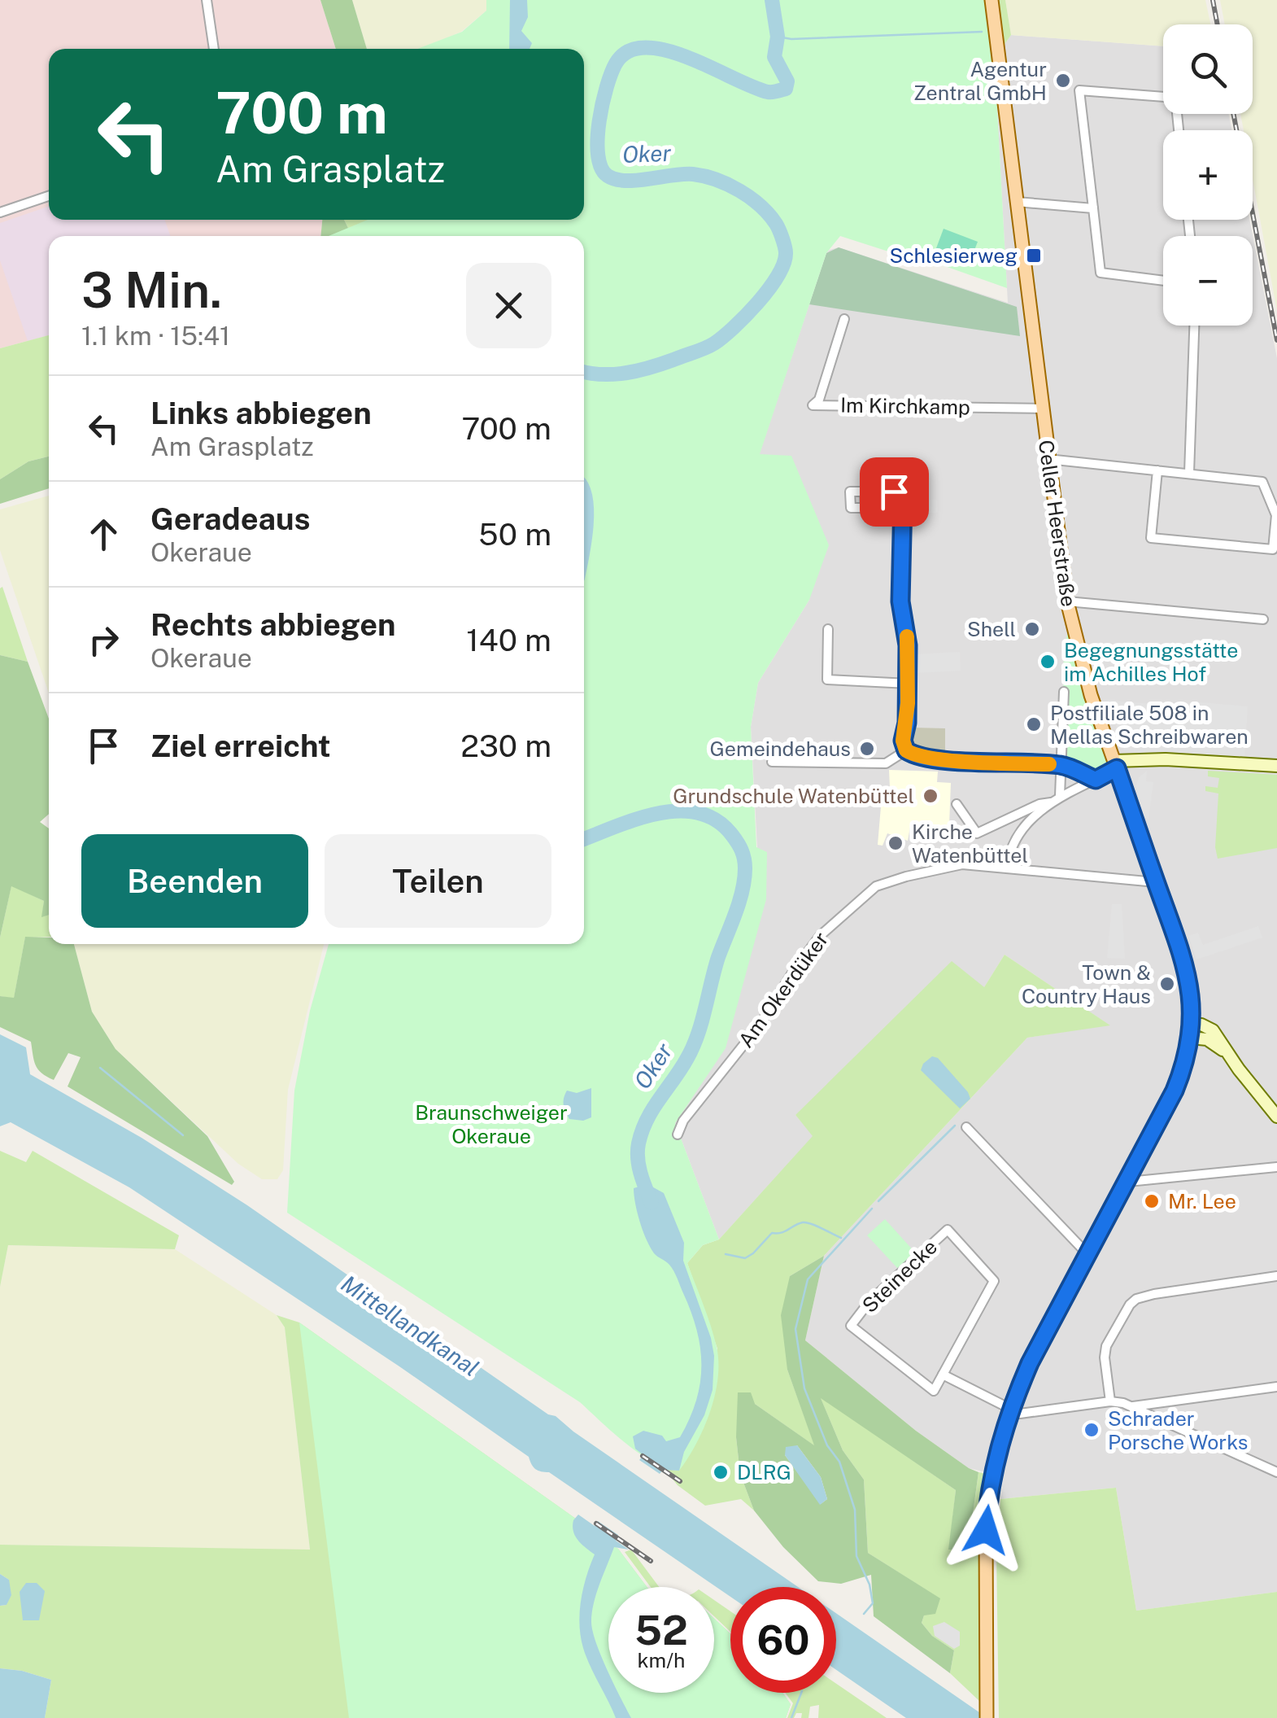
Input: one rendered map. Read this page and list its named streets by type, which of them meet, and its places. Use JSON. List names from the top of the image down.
{
  "streets": {
    "main road": ["Celler Heerstraße"],
    "street": ["Im Kirchkamp", "Am Okerdüker", "Steinecke"]
  },
  "crossings": [
    ["Im Kirchkamp", "Celler Heerstraße"],
    ["Celler Heerstraße", "Am Okerdüker"]
  ],
  "water": ["Oker", "Mittellandkanal"],
  "parks": ["Braunschweiger Okeraue"],
  "places": {
    "other": [
      "Agentur Zentral GmbH",
      "Shell",
      "Begegnungsstätte im Achilles Hof",
      "Postfiliale 508 in Mellas Schreibwaren",
      "Gemeindehaus",
      "Grundschule Watenbüttel",
      "Kirche Watenbüttel",
      "Town & Country Haus",
      "Mr. Lee",
      "Schrader Porsche Works",
      "DLRG"
    ],
    "transit": ["Schlesierweg"]
  },
  "page": {
    "map_buttons": ["+", "−"],
    "turn": ["700 m", "Am Grasplatz"],
    "heading": ["3 Min.", "1.1 km · 15:41"],
    "list": [
      {
        "name": "Links abbiegen",
        "note": "Am Grasplatz",
        "value": "700 m"
      },
      {
        "name": "Geradeaus",
        "note": "Okeraue",
        "value": "50 m"
      },
      {
        "name": "Rechts abbiegen",
        "note": "Okeraue",
        "value": "140 m"
      },
      {
        "name": "Ziel erreicht",
        "value": "230 m"
      }
    ],
    "buttons": ["Beenden", "Teilen"],
    "speed": "52 km/h",
    "limit": "60"
  }
}
